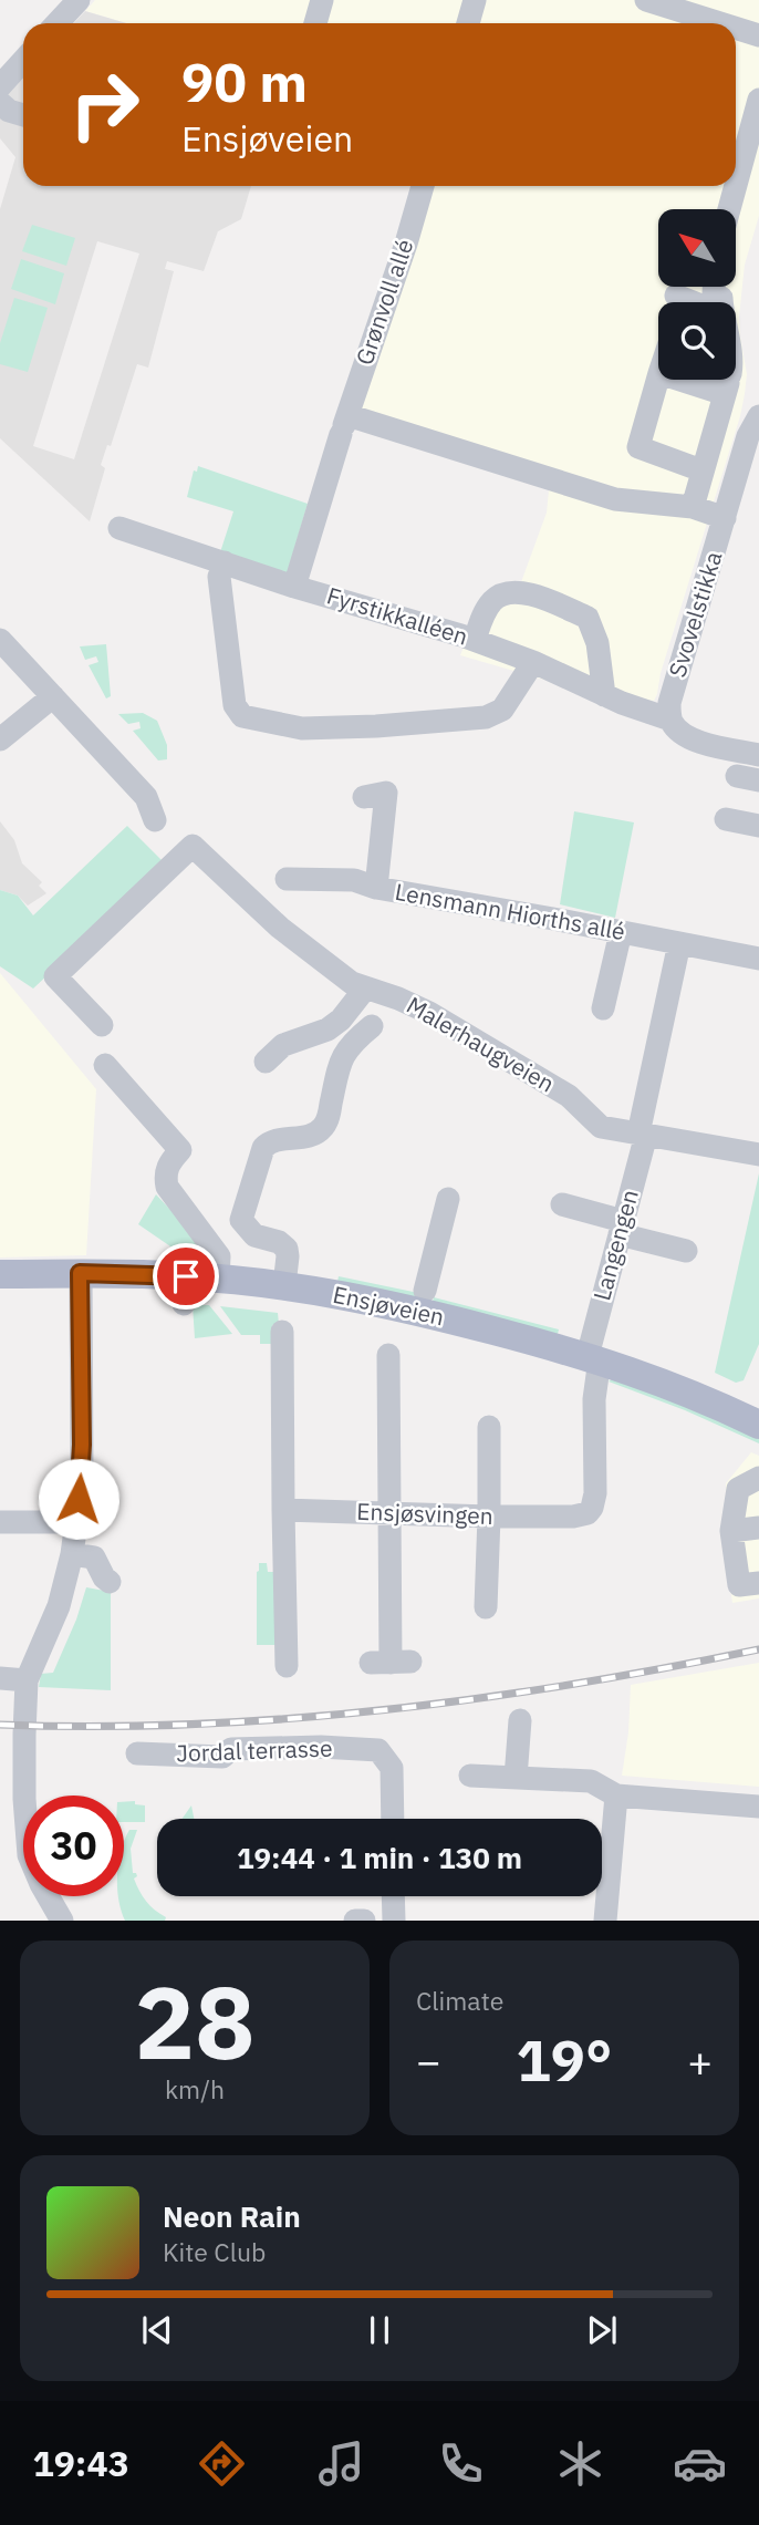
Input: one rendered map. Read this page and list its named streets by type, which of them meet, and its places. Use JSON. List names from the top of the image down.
{
  "streets": {
    "main road": ["Ensjøveien"],
    "street": [
      "Grønvoll allé",
      "Svovelstikka",
      "Fyrstikkalléen",
      "Lensmann Hiorths allé",
      "Malerhaugveien",
      "Langengen",
      "Ensjøsvingen",
      "Jordal terrasse"
    ]
  },
  "crossings": [
    ["Grønvoll allé", "Fyrstikkalléen"],
    ["Svovelstikka", "Fyrstikkalléen"],
    ["Lensmann Hiorths allé", "Langengen"],
    ["Malerhaugveien", "Langengen"],
    ["Langengen", "Ensjøveien"],
    ["Langengen", "Ensjøsvingen"],
    ["Ensjøveien", "Ensjøsvingen"]
  ],
  "north": "top left",
  "page": {
    "turn": ["90 m", "Ensjøveien"],
    "limit": "30",
    "trip": "19:44 · 1 min · 130 m",
    "tile": [
      ["28", "km/h"],
      "Climate"
    ],
    "heat": ["−", "19°", "+"],
    "song": ["Neon Rain", "Kite Club"],
    "tabs": "19:43"
  }
}
